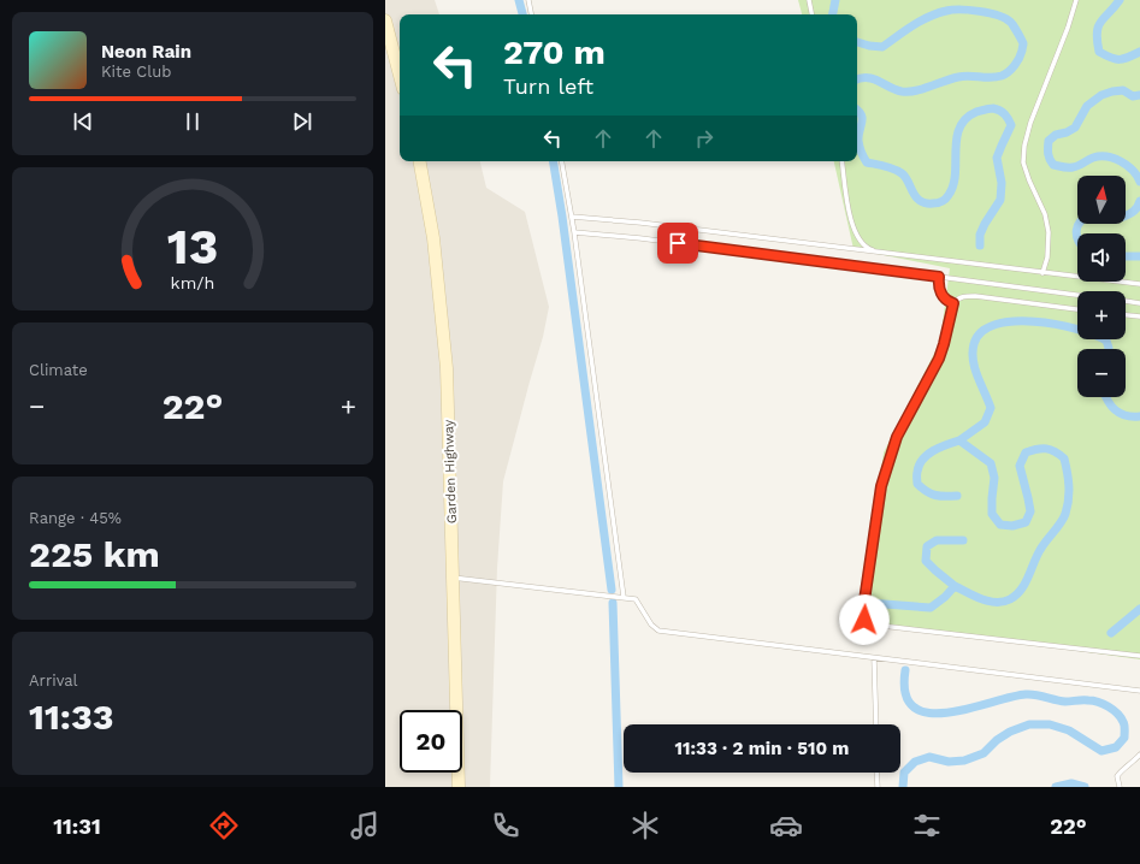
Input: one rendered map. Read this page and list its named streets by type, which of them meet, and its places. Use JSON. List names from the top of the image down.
{
  "streets": {
    "main road": ["Garden Highway"]
  },
  "north": "top",
  "page": {
    "turn": ["270 m", "Turn left"],
    "song": ["Neon Rain", "Kite Club"],
    "map_buttons": ["+", "−"],
    "tile": [
      "Climate",
      ["Range · 45%", "225 km"],
      ["Arrival", "11:33"]
    ],
    "heat": ["−", "22°", "+"],
    "limit": "20",
    "trip": "11:33 · 2 min · 510 m",
    "tabs": ["11:31", "22°"],
    "gauge": ["13", "km/h"]
  }
}
